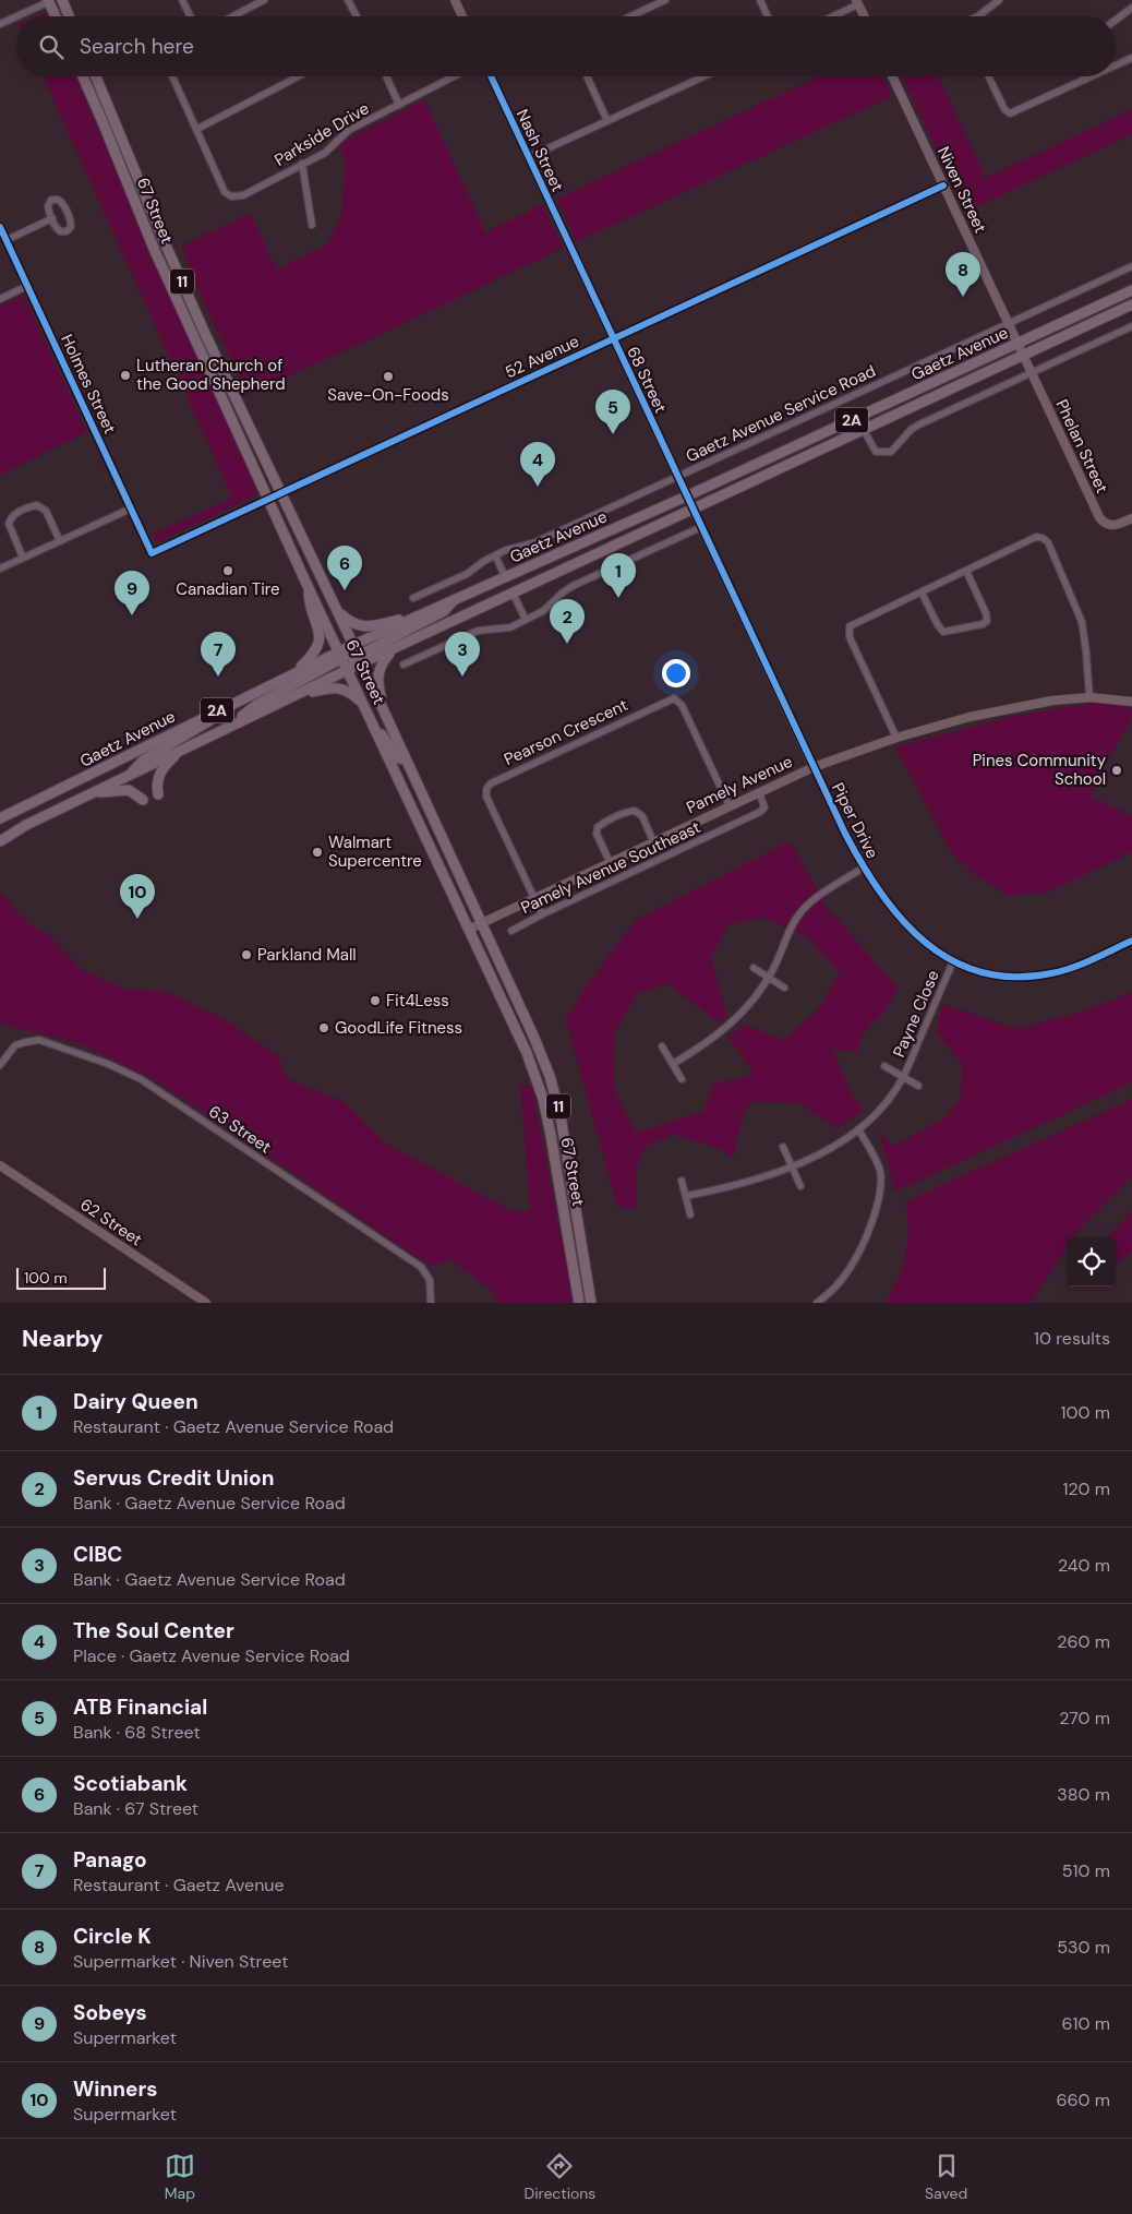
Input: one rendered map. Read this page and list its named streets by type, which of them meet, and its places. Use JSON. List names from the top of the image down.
{
  "streets": {
    "main road": [
      "67 Street",
      "11",
      "Gaetz Avenue",
      "2A"
    ],
    "street": [
      "Parkside Drive",
      "Nash Street",
      "Niven Street",
      "52 Avenue",
      "68 Street",
      "Holmes Street",
      "Gaetz Avenue Service Road",
      "Phelan Street",
      "Pearson Crescent",
      "Pamely Avenue",
      "Piper Drive",
      "Pamely Avenue Southeast",
      "Payne Close",
      "63 Street",
      "62 Street"
    ]
  },
  "crossings": [
    ["Nash Street", "68 Street"],
    ["Niven Street", "Gaetz Avenue"],
    ["Niven Street", "52 Avenue"],
    ["Niven Street", "Gaetz Avenue Service Road"],
    ["Niven Street", "Phelan Street"],
    ["67 Street", "Gaetz Avenue"],
    ["67 Street", "52 Avenue"],
    ["67 Street", "Pamely Avenue"],
    ["Gaetz Avenue", "68 Street"],
    ["Gaetz Avenue", "2A"],
    ["Gaetz Avenue", "Phelan Street"],
    ["Gaetz Avenue", "Piper Drive"],
    ["52 Avenue", "68 Street"],
    ["52 Avenue", "Holmes Street"],
    ["68 Street", "Gaetz Avenue Service Road"],
    ["68 Street", "Piper Drive"],
    ["Pearson Crescent", "Pamely Avenue"],
    ["Pearson Crescent", "Pamely Avenue Southeast"],
    ["Pamely Avenue", "Piper Drive"],
    ["Pamely Avenue", "Pamely Avenue Southeast"],
    ["Piper Drive", "Payne Close"]
  ],
  "places": [
    "Lutheran Church of the Good Shepherd",
    "Save-On-Foods",
    "Canadian Tire",
    "Pines Community School",
    "Walmart Supercentre",
    "Parkland Mall",
    "Fit4Less",
    "GoodLife Fitness"
  ],
  "scale_bar": "100 m",
  "page": {
    "search": "Search here",
    "pins": [
      "8",
      "5",
      "4",
      "6",
      "1",
      "9",
      "2",
      "3",
      "7",
      "10"
    ],
    "scale": "100 m",
    "heading": ["Nearby", "10 results"],
    "list": [
      {
        "mark": "1",
        "name": "Dairy Queen",
        "note": "Restaurant · Gaetz Avenue Service Road",
        "value": "100 m"
      },
      {
        "mark": "2",
        "name": "Servus Credit Union",
        "note": "Bank · Gaetz Avenue Service Road",
        "value": "120 m"
      },
      {
        "mark": "3",
        "name": "CIBC",
        "note": "Bank · Gaetz Avenue Service Road",
        "value": "240 m"
      },
      {
        "mark": "4",
        "name": "The Soul Center",
        "note": "Place · Gaetz Avenue Service Road",
        "value": "260 m"
      },
      {
        "mark": "5",
        "name": "ATB Financial",
        "note": "Bank · 68 Street",
        "value": "270 m"
      },
      {
        "mark": "6",
        "name": "Scotiabank",
        "note": "Bank · 67 Street",
        "value": "380 m"
      },
      {
        "mark": "7",
        "name": "Panago",
        "note": "Restaurant · Gaetz Avenue",
        "value": "510 m"
      },
      {
        "mark": "8",
        "name": "Circle K",
        "note": "Supermarket · Niven Street",
        "value": "530 m"
      },
      {
        "mark": "9",
        "name": "Sobeys",
        "note": "Supermarket",
        "value": "610 m"
      },
      {
        "mark": "10",
        "name": "Winners",
        "note": "Supermarket",
        "value": "660 m"
      }
    ],
    "nav": ["Map", "Directions", "Saved"]
  }
}
